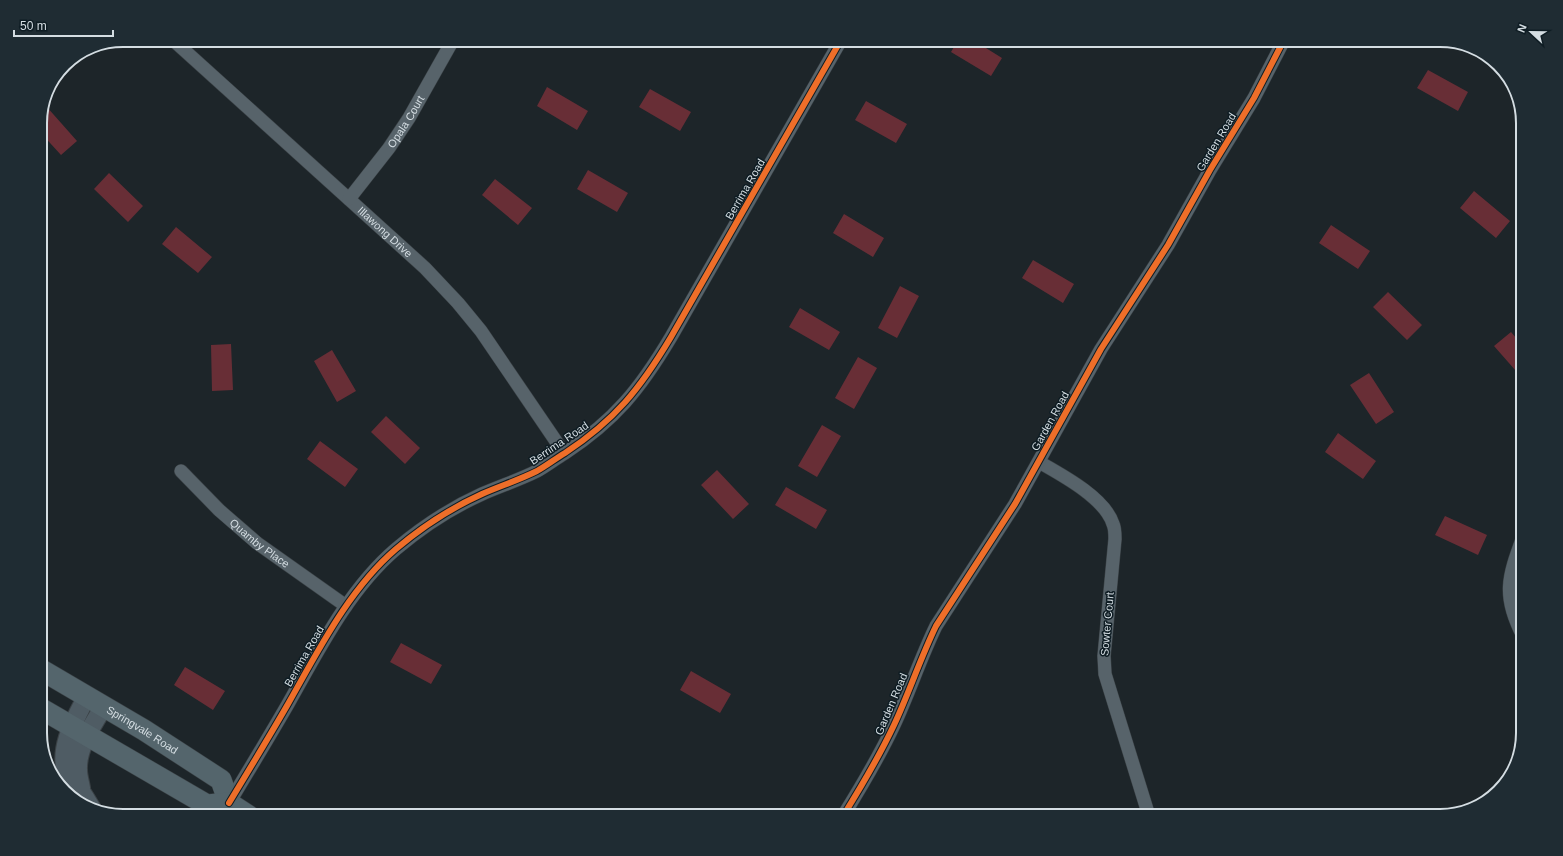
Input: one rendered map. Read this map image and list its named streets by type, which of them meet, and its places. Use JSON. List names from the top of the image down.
{
  "streets": {
    "main road": ["Springvale Road"],
    "street": [
      "Opala Court",
      "Garden Road",
      "Berrima Road",
      "Illawong Drive",
      "Quamby Place",
      "Sowter Court"
    ]
  },
  "crossings": [
    ["Opala Court", "Illawong Drive"],
    ["Garden Road", "Sowter Court"],
    ["Berrima Road", "Illawong Drive"],
    ["Berrima Road", "Quamby Place"],
    ["Berrima Road", "Springvale Road"]
  ],
  "scale_bar": "50 m",
  "north": "left"
}
